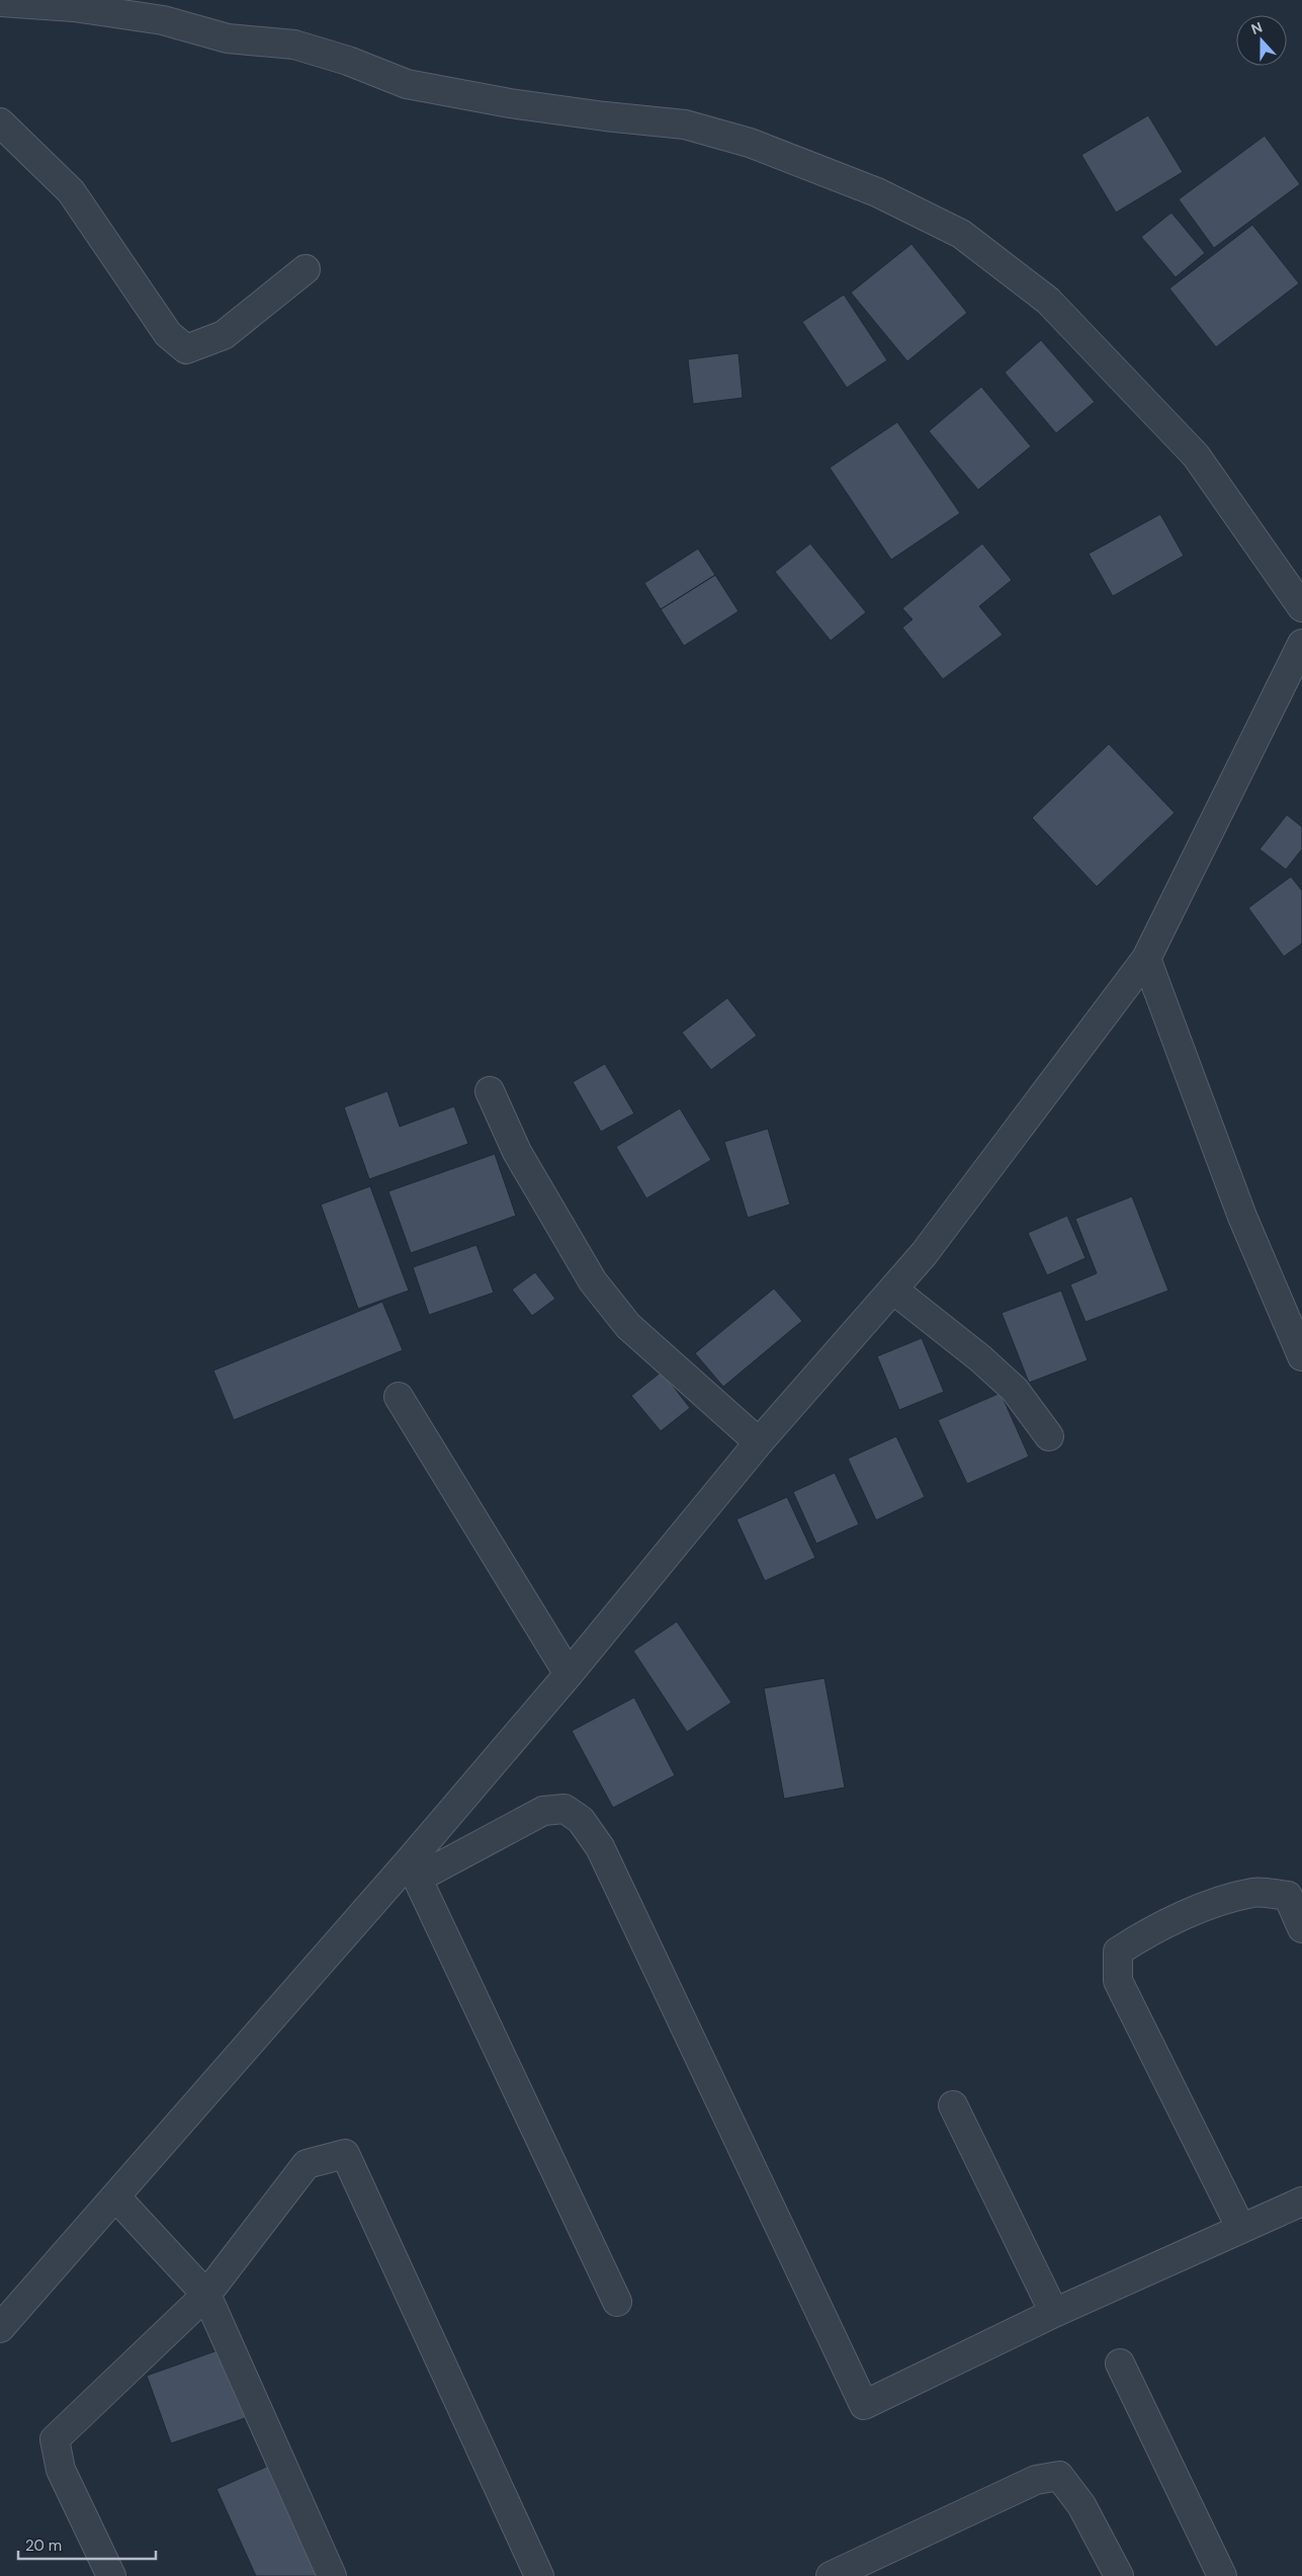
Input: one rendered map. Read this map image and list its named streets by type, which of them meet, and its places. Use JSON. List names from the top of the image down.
{
  "scale_bar": "20 m",
  "north": "top"
}
